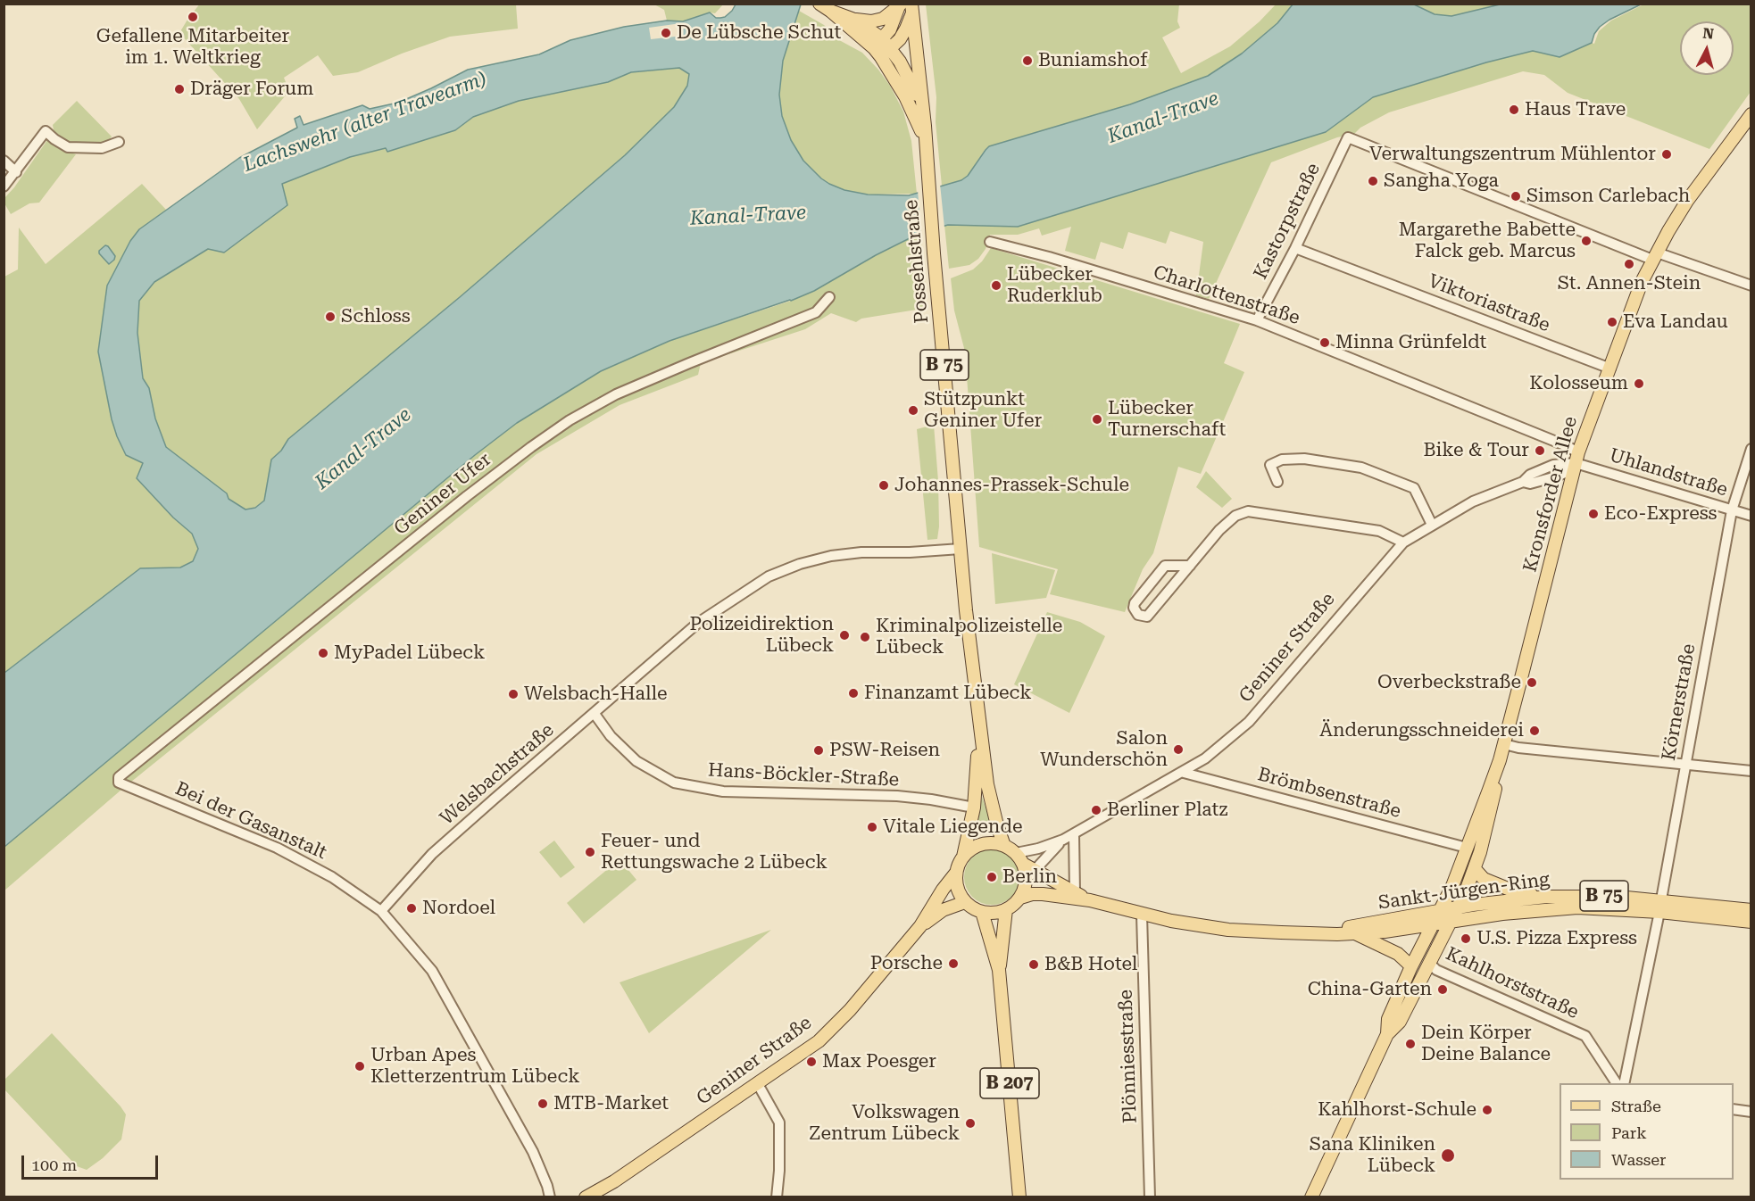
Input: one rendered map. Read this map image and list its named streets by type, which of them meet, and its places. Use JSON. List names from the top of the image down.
{
  "streets": {
    "main road": [
      "Possehlstraße",
      "B 75",
      "Kronsforder Allee",
      "Geniner Straße",
      "Sankt-Jürgen-Ring",
      "B 207"
    ],
    "street": [
      "Kastorpstraße",
      "Charlottenstraße",
      "Viktoriastraße",
      "Uhlandstraße",
      "Geniner Ufer",
      "Körnerstraße",
      "Welsbachstraße",
      "Hans-Böckler-Straße",
      "Brömbsenstraße",
      "Bei der Gasanstalt",
      "Kahlhorststraße",
      "Plönniesstraße"
    ]
  },
  "crossings": [
    ["Kastorpstraße", "Charlottenstraße"],
    ["Kastorpstraße", "Viktoriastraße"],
    ["Kastorpstraße", "Kronsforder Allee"],
    ["Possehlstraße", "B 75"],
    ["Possehlstraße", "Geniner Straße"],
    ["Possehlstraße", "Welsbachstraße"],
    ["Possehlstraße", "Hans-Böckler-Straße"],
    ["Possehlstraße", "Sankt-Jürgen-Ring"],
    ["Possehlstraße", "B 207"],
    ["Charlottenstraße", "Uhlandstraße"],
    ["Charlottenstraße", "Kronsforder Allee"],
    ["Charlottenstraße", "Geniner Straße"],
    ["Viktoriastraße", "Kronsforder Allee"],
    ["Uhlandstraße", "Kronsforder Allee"],
    ["Uhlandstraße", "Geniner Straße"],
    ["Uhlandstraße", "Körnerstraße"],
    ["Geniner Ufer", "Bei der Gasanstalt"],
    ["Kronsforder Allee", "Geniner Straße"],
    ["Kronsforder Allee", "Brömbsenstraße"],
    ["Kronsforder Allee", "Sankt-Jürgen-Ring"],
    ["Kronsforder Allee", "Kahlhorststraße"],
    ["Geniner Straße", "Brömbsenstraße"],
    ["Geniner Straße", "Sankt-Jürgen-Ring"],
    ["Geniner Straße", "B 207"],
    ["Körnerstraße", "Sankt-Jürgen-Ring"],
    ["Welsbachstraße", "Hans-Böckler-Straße"],
    ["Welsbachstraße", "Bei der Gasanstalt"],
    ["Sankt-Jürgen-Ring", "Plönniesstraße"],
    ["Sankt-Jürgen-Ring", "B 207"]
  ],
  "water": ["Kanal-Trave", "Lachswehr (alter Travearm)"],
  "places": [
    "Gefallene Mitarbeiter im 1. Weltkrieg",
    "De Lübsche Schut",
    "Buniamshof",
    "Dräger Forum",
    "Haus Trave",
    "Verwaltungszentrum Mühlentor",
    "Sangha Yoga",
    "Simson Carlebach",
    "Margarethe Babette Falck geb. Marcus",
    "St. Annen-Stein",
    "Lübecker Ruderklub",
    "Schloss",
    "Eva Landau",
    "Minna Grünfeldt",
    "Kolosseum",
    "Stützpunkt Geniner Ufer",
    "Lübecker Turnerschaft",
    "Bike & Tour",
    "Johannes-Prassek-Schule",
    "Eco-Express",
    "Polizeidirektion Lübeck",
    "Kriminalpolizeistelle Lübeck",
    "MyPadel Lübeck",
    "Overbeckstraße",
    "Finanzamt Lübeck",
    "Welsbach-Halle",
    "Änderungsschneiderei",
    "Salon Wunderschön",
    "PSW-Reisen",
    "Berliner Platz",
    "Vitale Liegende",
    "Feuer- und Rettungswache 2 Lübeck",
    "Berlin",
    "Nordoel",
    "U.S. Pizza Express",
    "Porsche",
    "B&B Hotel",
    "China-Garten",
    "Dein Körper Deine Balance",
    "Max Poesger",
    "Urban Apes Kletterzentrum Lübeck",
    "MTB-Market",
    "Kahlhorst-Schule",
    "Volkswagen Zentrum Lübeck",
    "Sana Kliniken Lübeck"
  ],
  "legend": ["Straße", "Park", "Wasser"],
  "scale_bar": "100 m",
  "north": "top"
}
